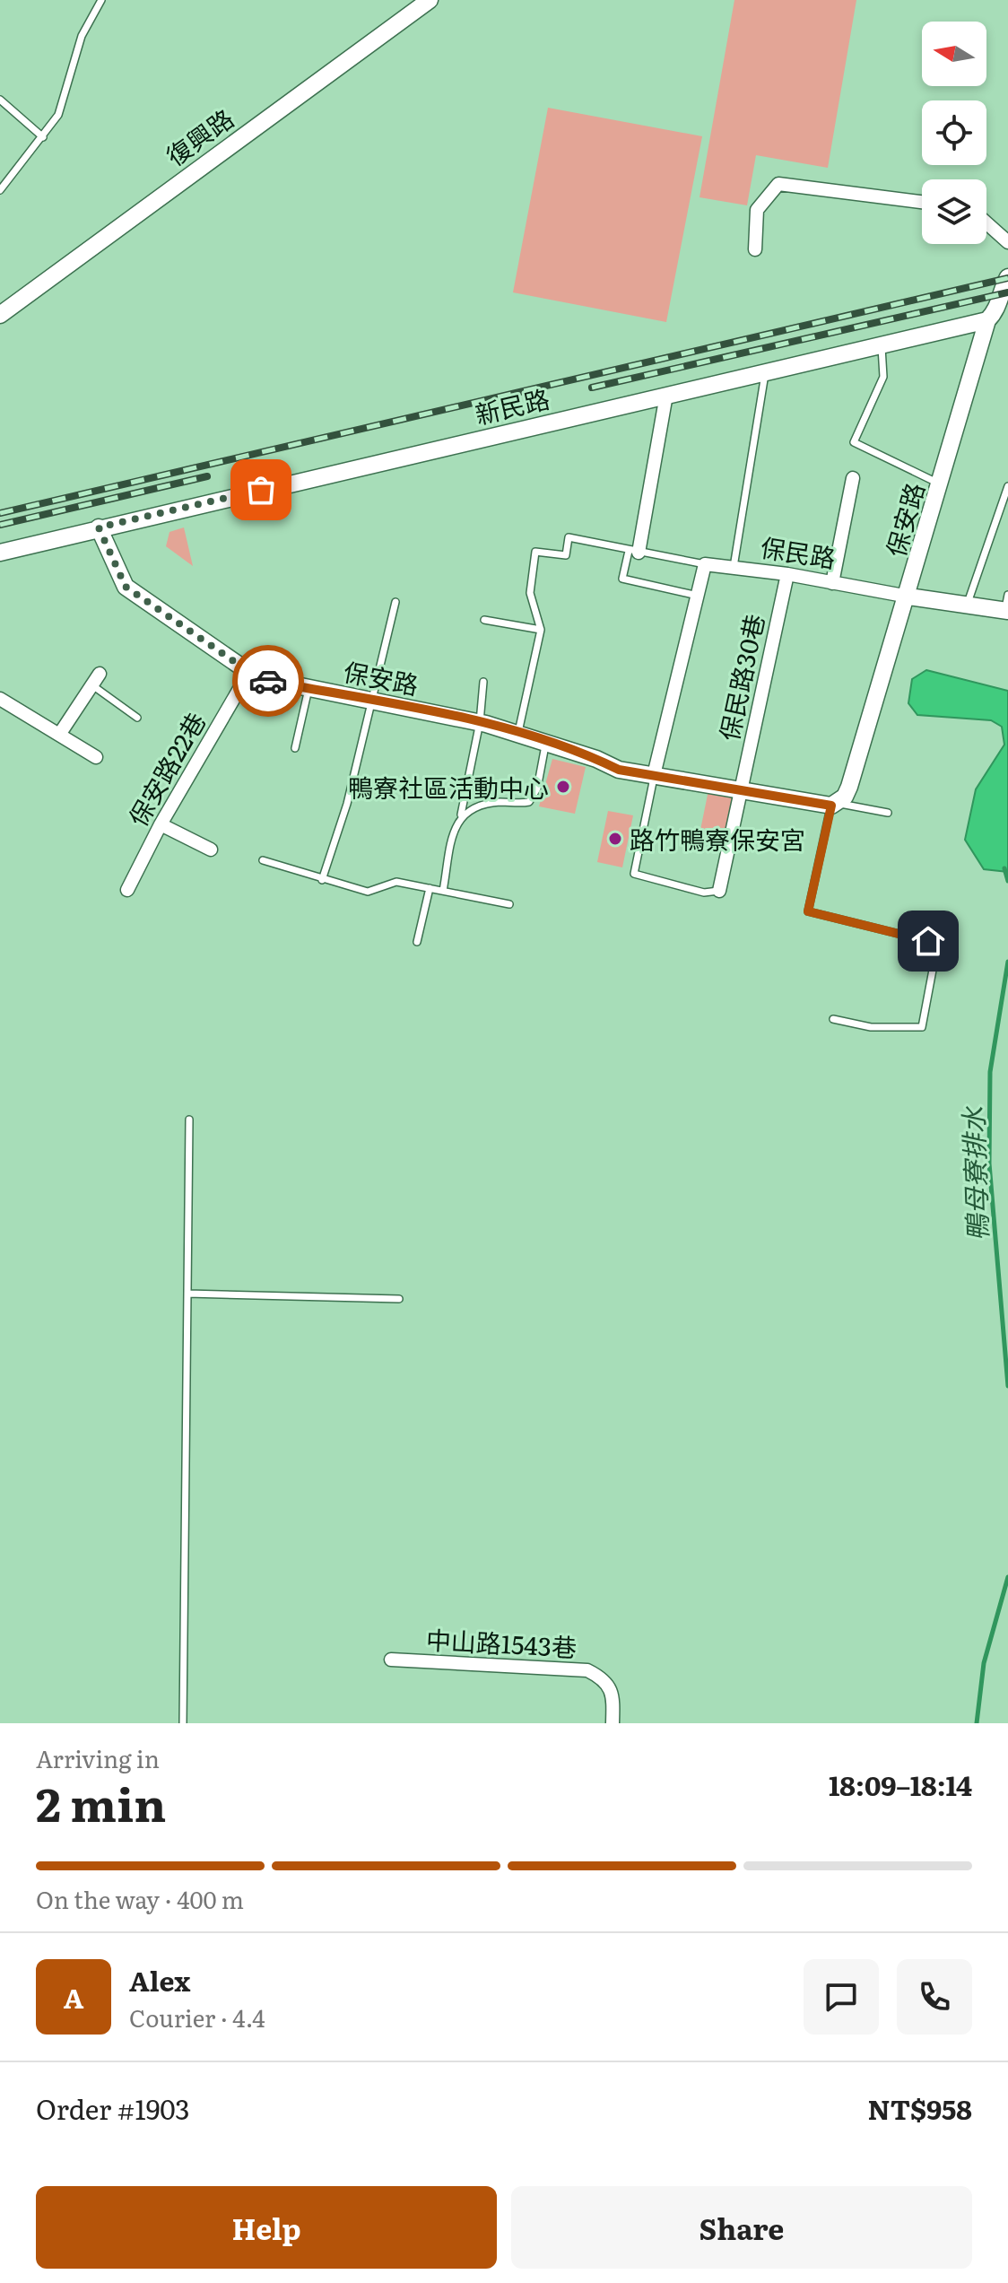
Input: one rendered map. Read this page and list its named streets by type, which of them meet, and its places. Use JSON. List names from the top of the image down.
{
  "streets": {
    "street": [
      "復興路",
      "新民路",
      "保安路",
      "保民路",
      "保民路30巷",
      "保安路22巷",
      "中山路1543巷"
    ]
  },
  "crossings": [
    ["新民路", "保安路"],
    ["新民路", "保民路"],
    ["保安路", "保民路"],
    ["保安路", "保民路30巷"],
    ["保安路", "保安路22巷"],
    ["保民路", "保民路30巷"]
  ],
  "water": ["鴨母寮排水"],
  "places": ["鴨寮社區活動中心", "路竹鴨寮保安宮"],
  "north": "left",
  "page": {
    "heading": ["2 min", "Arriving in", "18:09–18:14"],
    "panel": [
      "Alex",
      "Courier · 4.4",
      "Order #1903",
      "NT$958"
    ],
    "bar": "On the way · 400 m",
    "round": "A",
    "buttons": ["Help", "Share"]
  }
}
